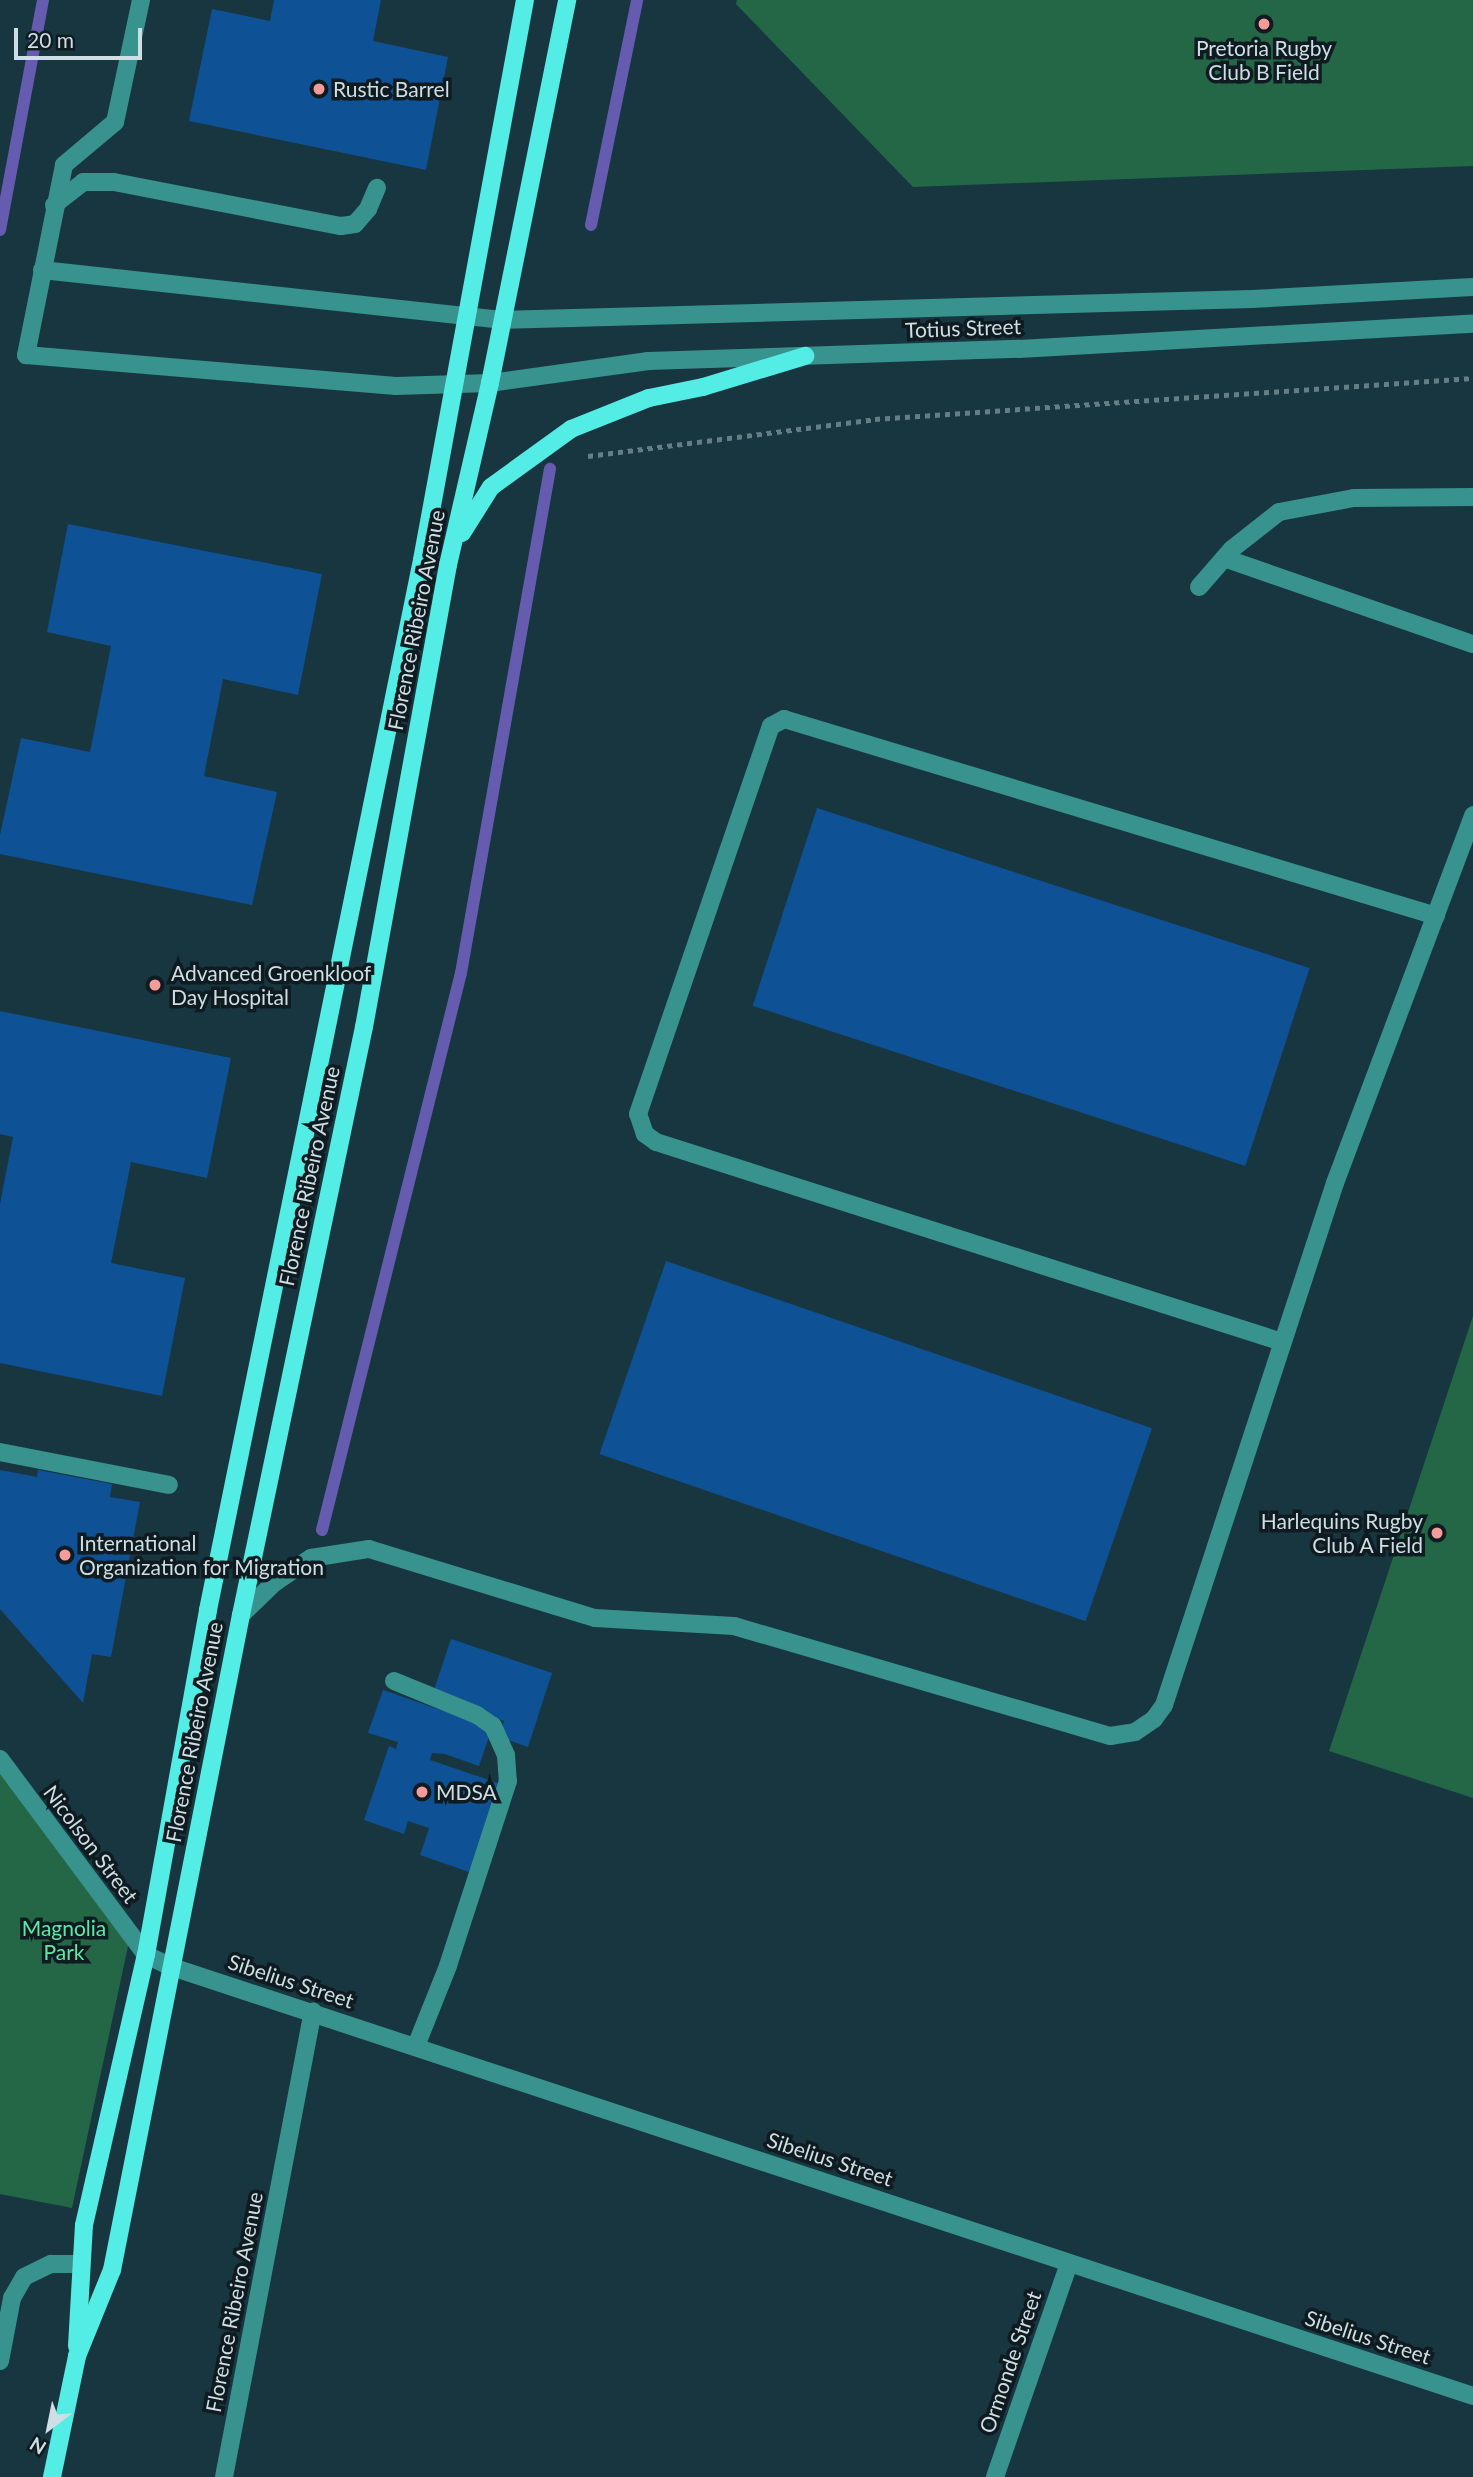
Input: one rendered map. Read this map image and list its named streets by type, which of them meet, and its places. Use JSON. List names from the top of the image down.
{
  "streets": {
    "main road": ["Florence Ribeiro Avenue"],
    "street": [
      "Totius Street",
      "Nicolson Street",
      "Sibelius Street",
      "Ormonde Street"
    ]
  },
  "crossings": [
    ["Totius Street", "Florence Ribeiro Avenue"],
    ["Florence Ribeiro Avenue", "Nicolson Street"],
    ["Florence Ribeiro Avenue", "Sibelius Street"],
    ["Nicolson Street", "Sibelius Street"],
    ["Sibelius Street", "Ormonde Street"]
  ],
  "parks": ["Magnolia Park"],
  "places": [
    "Pretoria Rugby Club B Field",
    "Rustic Barrel",
    "Advanced Groenkloof Day Hospital",
    "Harlequins Rugby Club A Field",
    "International Organization for Migration",
    "MDSA"
  ],
  "scale_bar": "20 m",
  "north": "bottom left"
}
